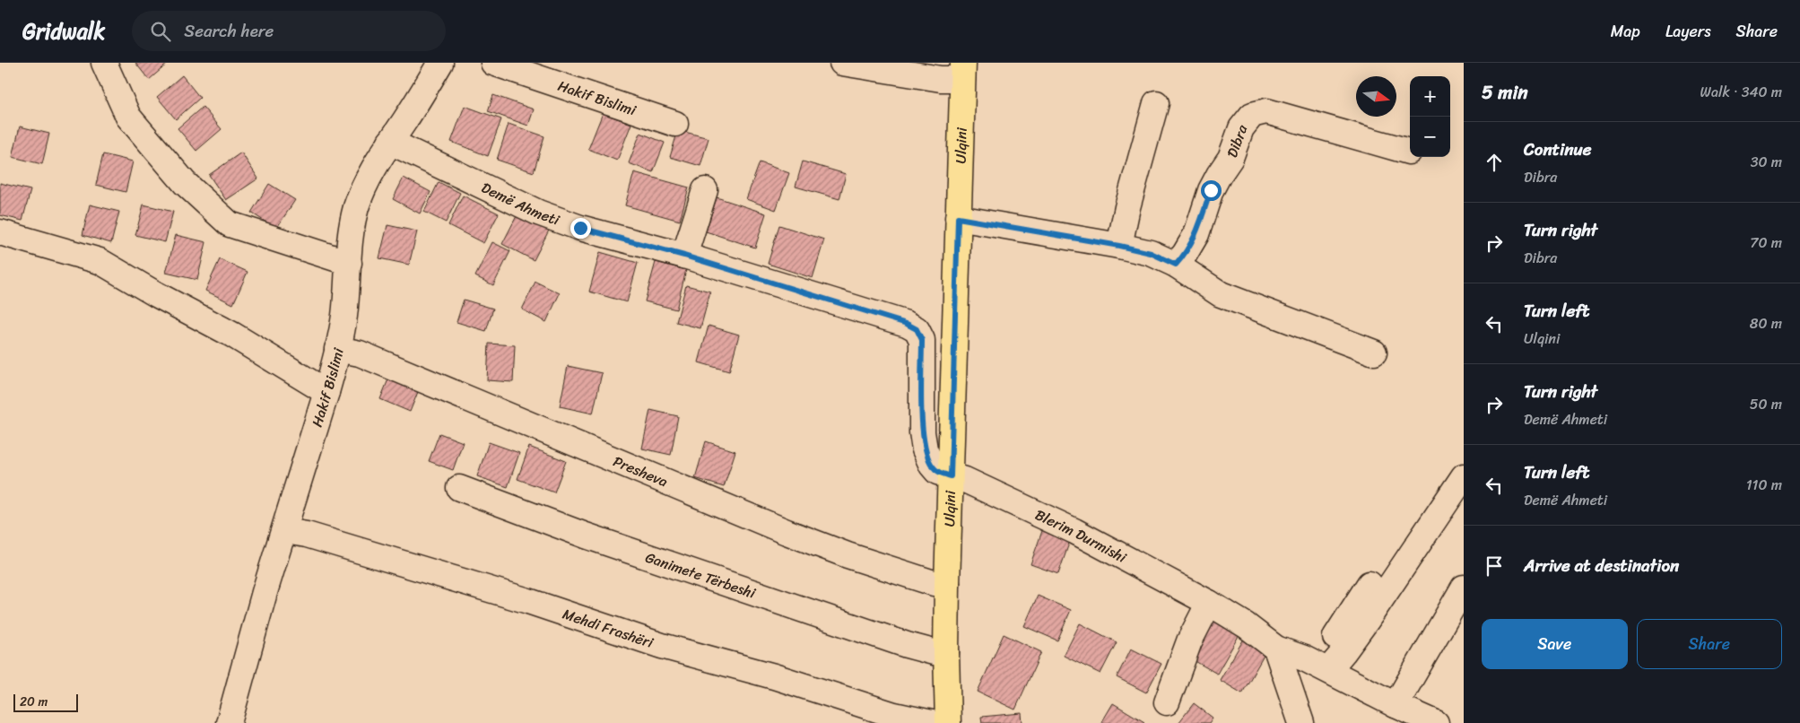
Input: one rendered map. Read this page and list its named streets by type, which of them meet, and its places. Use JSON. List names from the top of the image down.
{
  "streets": {
    "main road": ["Ulqini"],
    "street": [
      "Hakif Bislimi",
      "Dibra",
      "Demë Ahmeti",
      "Presheva",
      "Blerim Durmishi",
      "Ganimete Tërbeshi",
      "Mehdi Frashëri"
    ]
  },
  "crossings": [
    ["Hakif Bislimi", "Demë Ahmeti"],
    ["Hakif Bislimi", "Presheva"],
    ["Hakif Bislimi", "Mehdi Frashëri"],
    ["Ulqini", "Demë Ahmeti"],
    ["Ulqini", "Presheva"],
    ["Ulqini", "Blerim Durmishi"],
    ["Ulqini", "Ganimete Tërbeshi"],
    ["Demë Ahmeti", "Blerim Durmishi"]
  ],
  "scale_bar": "20 m",
  "north": "right",
  "page": {
    "header": "Gridwalk",
    "search": "Search here",
    "nav": ["Map", "Layers", "Share"],
    "heading": ["5 min", "Walk · 340 m"],
    "map_buttons": ["+", "−"],
    "list": [
      ["Continue", "Dibra", "30 m"],
      ["Turn right", "Dibra", "70 m"],
      ["Turn left", "Ulqini", "80 m"],
      ["Turn right", "Demë Ahmeti", "50 m"],
      ["Turn left", "Demë Ahmeti", "110 m"],
      "Arrive at destination"
    ],
    "buttons": ["Save", "Share"],
    "scale": "20 m"
  }
}
